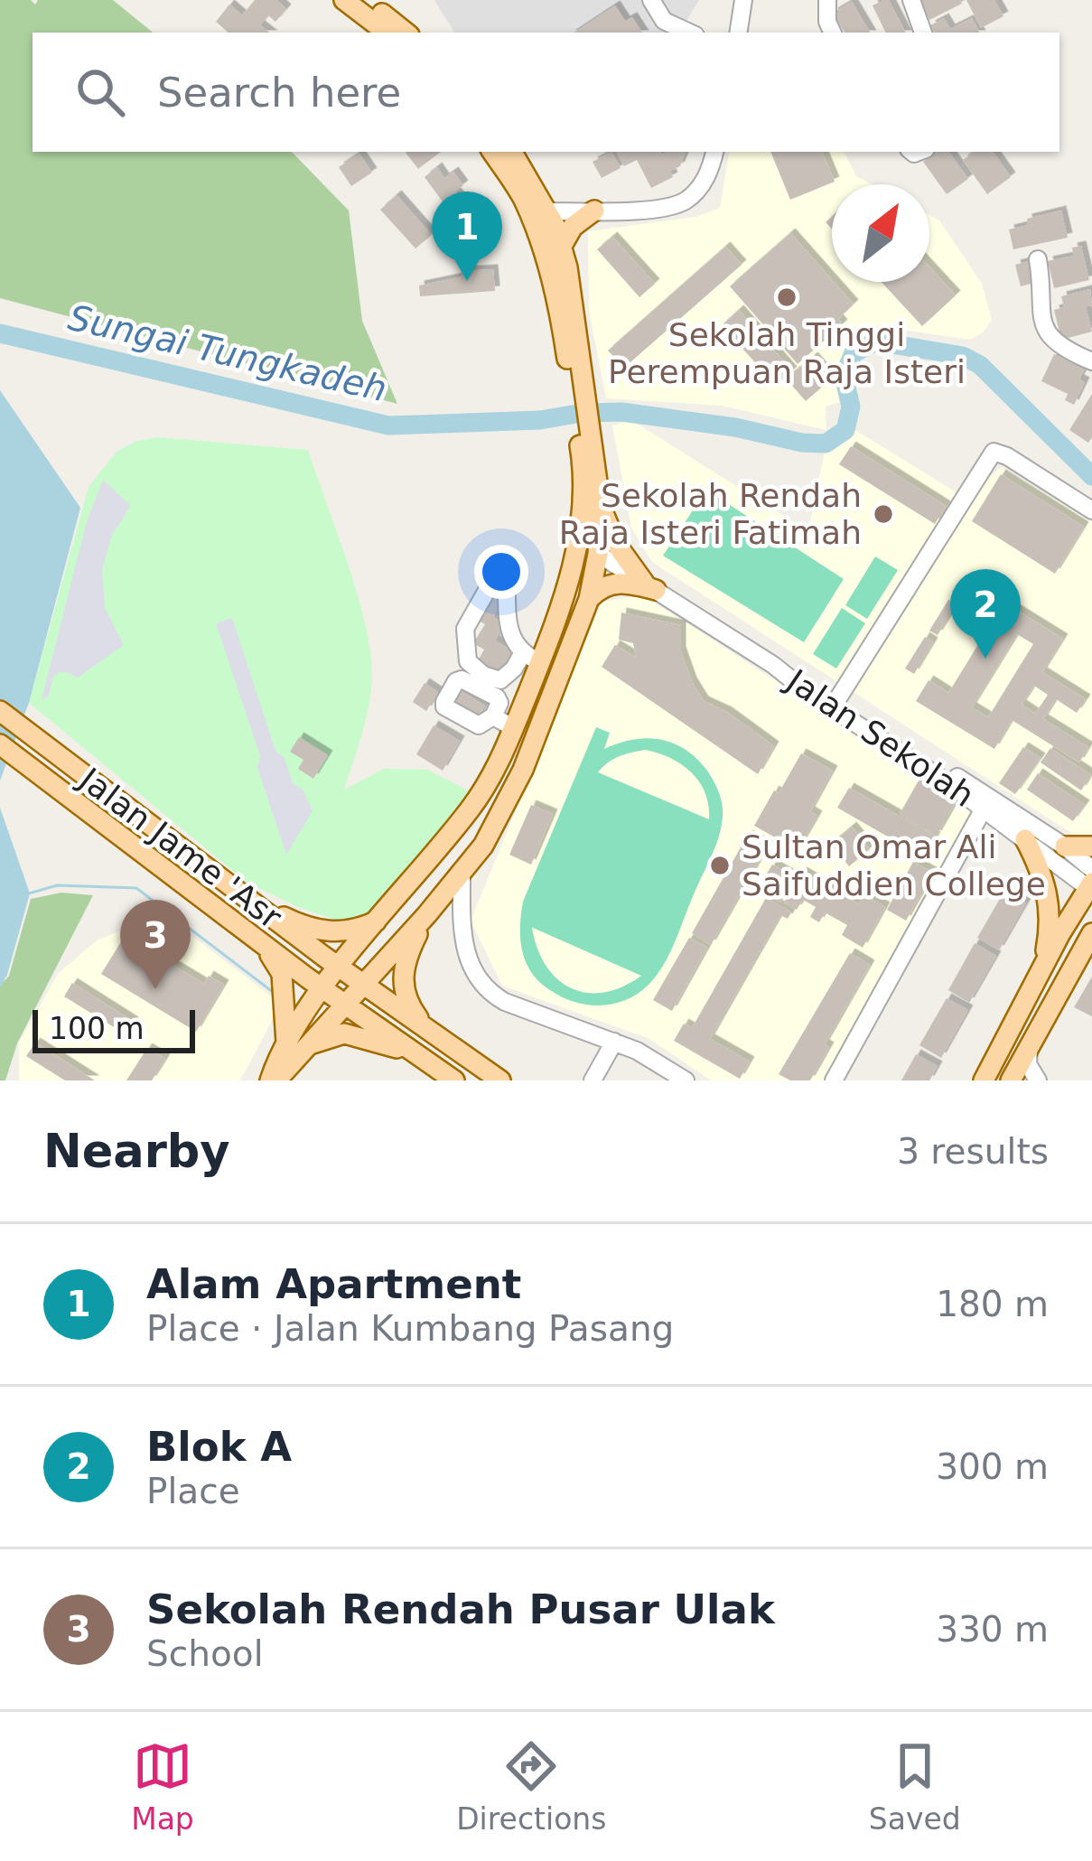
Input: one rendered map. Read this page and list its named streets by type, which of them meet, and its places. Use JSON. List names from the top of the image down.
{
  "streets": {
    "main road": ["Jalan Jame 'Asr"],
    "street": ["Jalan Sekolah"]
  },
  "water": ["Sungai Tungkadeh"],
  "places": ["Sekolah Tinggi Perempuan Raja Isteri", "Sekolah Rendah Raja Isteri Fatimah", "Sultan Omar Ali Saifuddien College"],
  "scale_bar": "100 m",
  "north": "top right",
  "page": {
    "search": "Search here",
    "pins": ["1", "2", "3"],
    "scale": "100 m",
    "heading": ["Nearby", "3 results"],
    "list": [
      {
        "mark": "1",
        "name": "Alam Apartment",
        "note": "Place · Jalan Kumbang Pasang",
        "value": "180 m"
      },
      {
        "mark": "2",
        "name": "Blok A",
        "note": "Place",
        "value": "300 m"
      },
      {
        "mark": "3",
        "name": "Sekolah Rendah Pusar Ulak",
        "note": "School",
        "value": "330 m"
      }
    ],
    "nav": ["Map", "Directions", "Saved"]
  }
}
